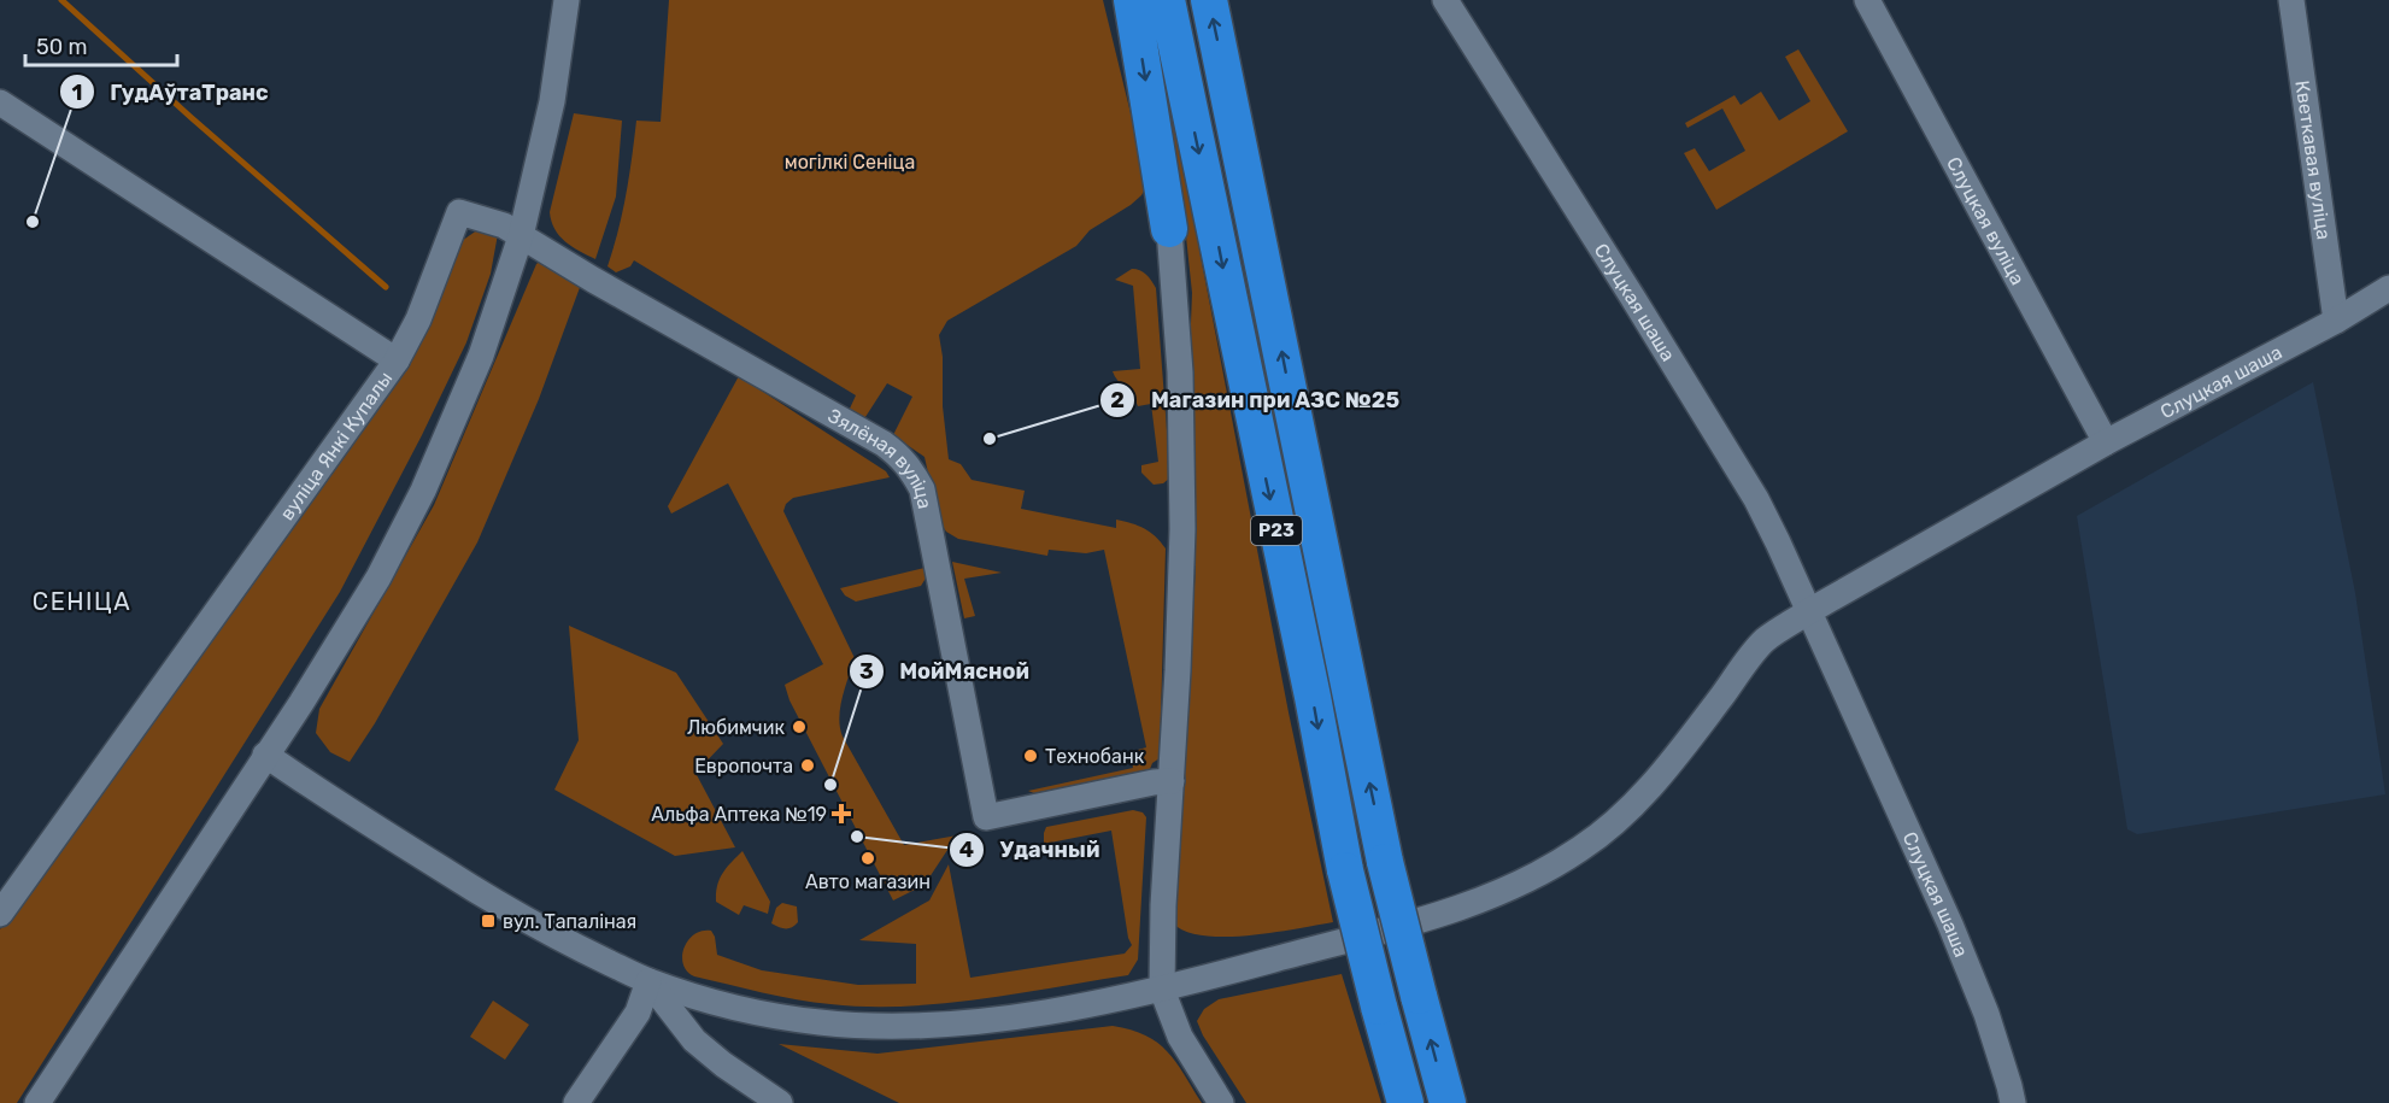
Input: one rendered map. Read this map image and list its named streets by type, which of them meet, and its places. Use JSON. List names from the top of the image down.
{
  "streets": {
    "highway": ["Р23"],
    "street": [
      "Кветкавая вуліца",
      "Слуцкая вуліца",
      "Слуцкая шаша",
      "вуліца Янкі Купалы",
      "Зялёная вуліца"
    ]
  },
  "crossings": [
    ["Кветкавая вуліца", "Слуцкая шаша"],
    ["Слуцкая вуліца", "Слуцкая шаша"]
  ],
  "districts": ["СЕНІЦА"],
  "parks": ["могілкі Сеніца"],
  "places": {
    "other": [
      "ГудАўтаТранс",
      "Магазин при АЗС №25",
      "Любимчик",
      "Технобанк",
      "Европочта",
      "МойМясной",
      "Удачный",
      "Авто магазин"
    ],
    "health": ["Альфа Аптека №19"],
    "transit": ["вул. Тапаліная"]
  },
  "scale_bar": "50 m"
}
